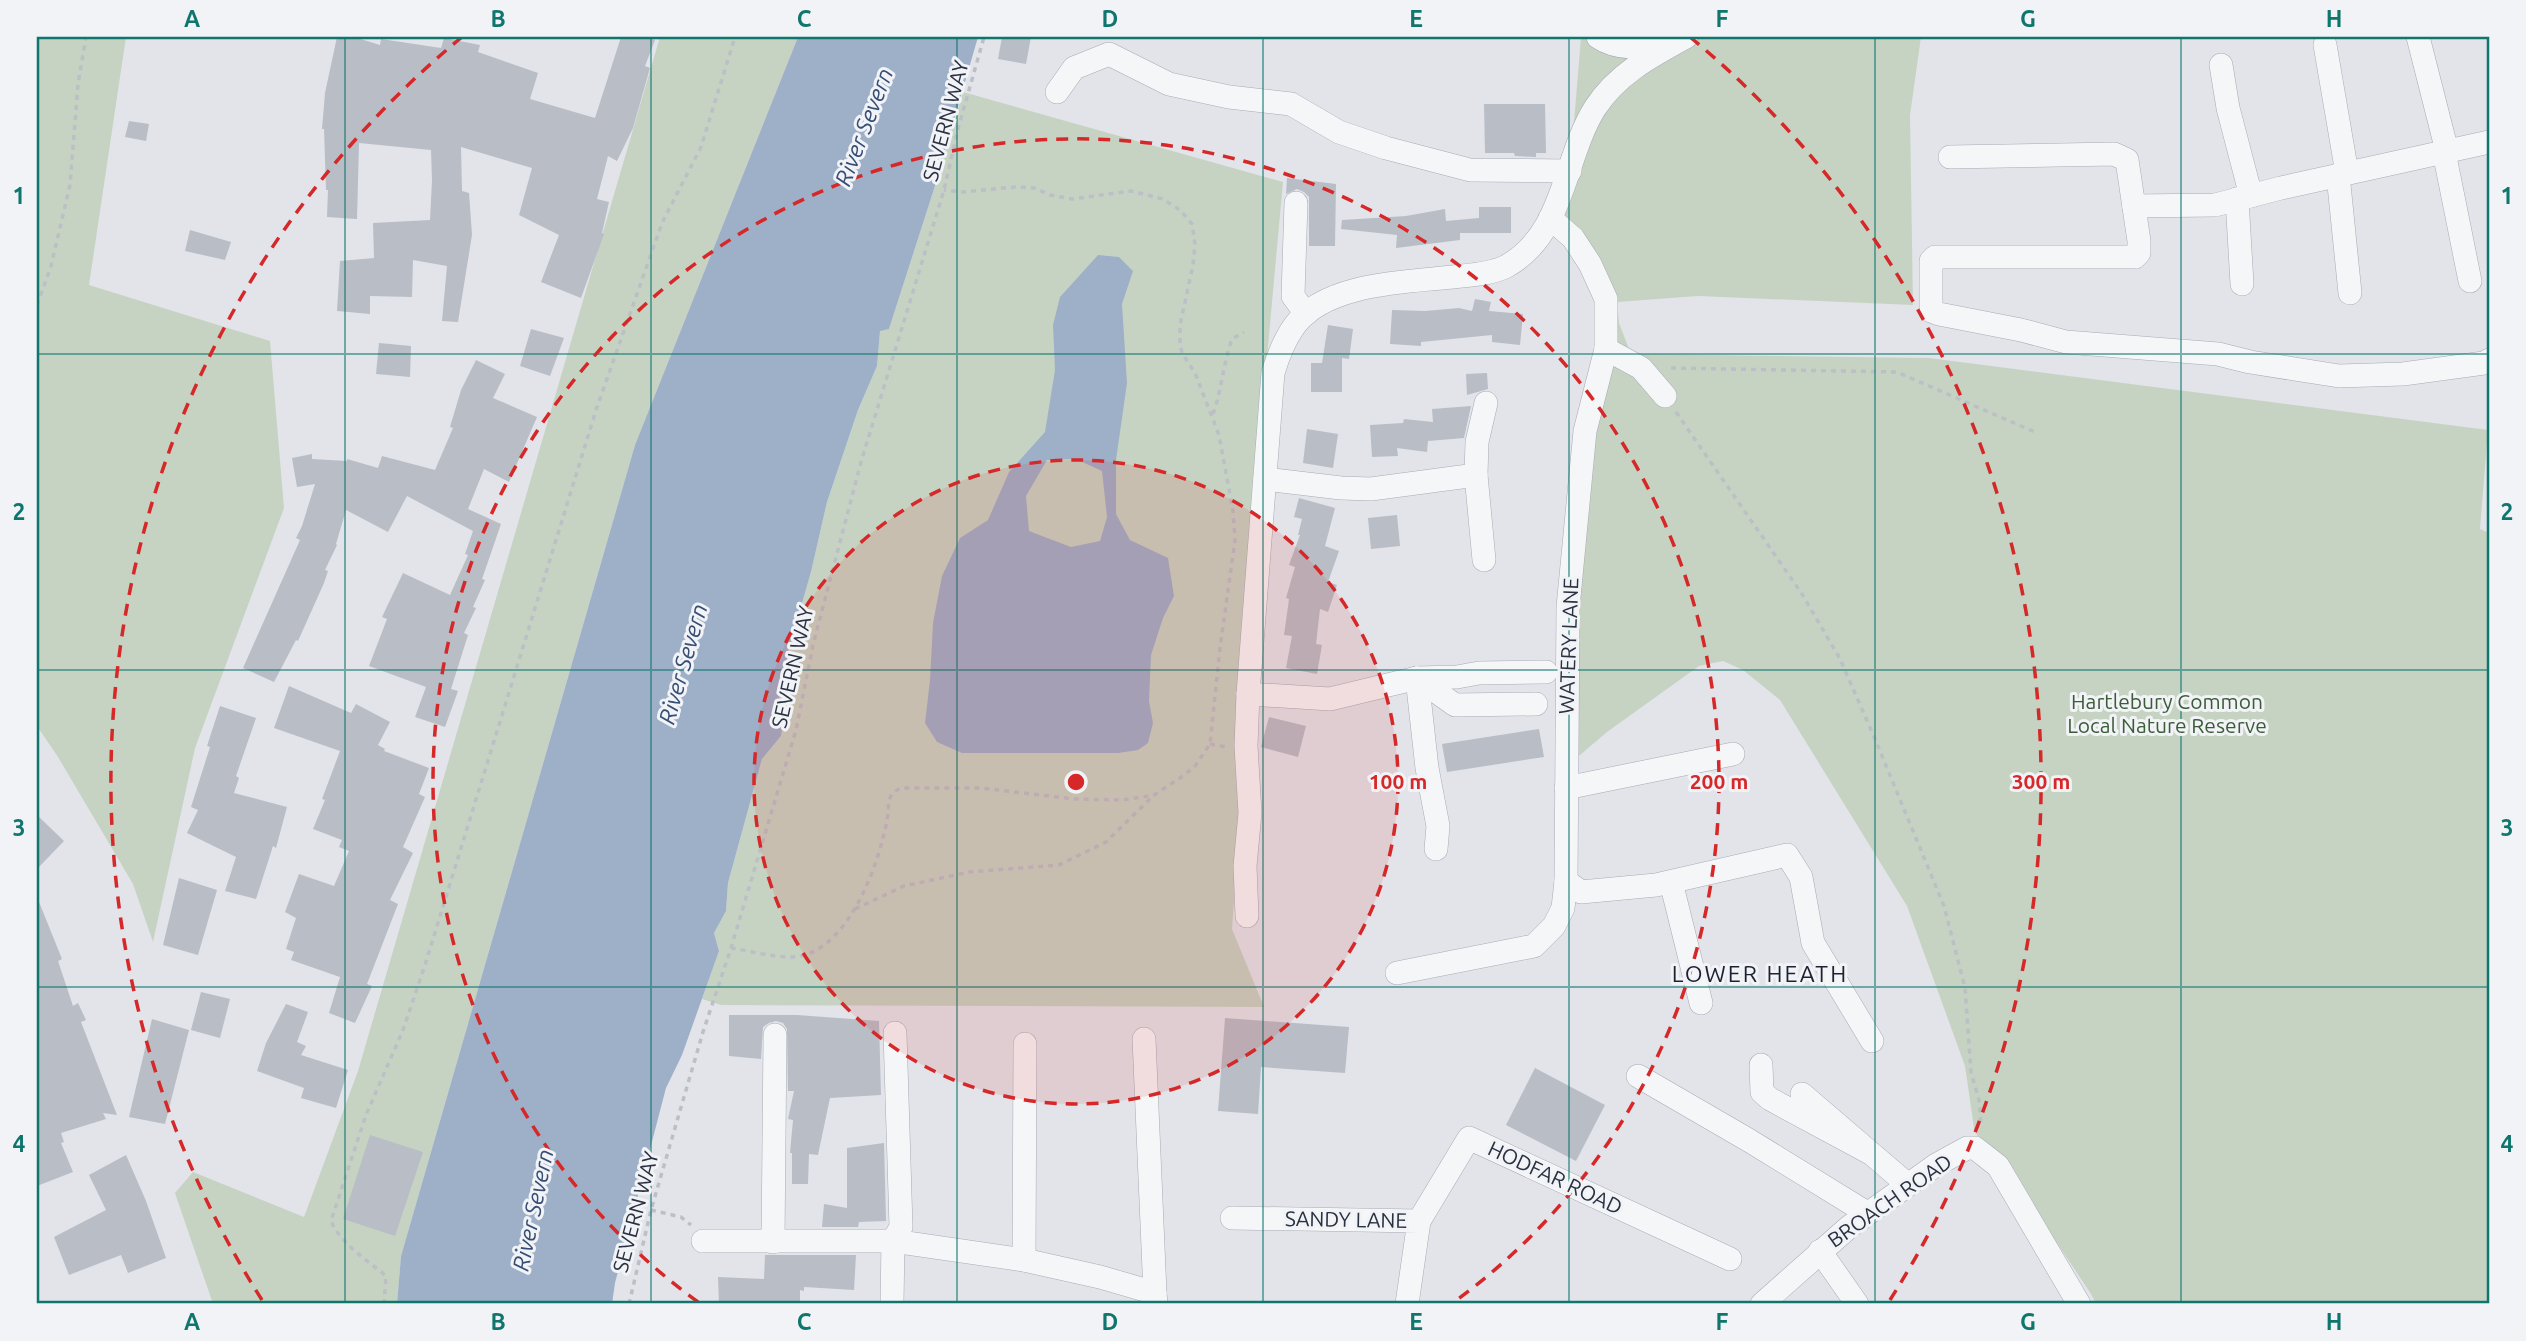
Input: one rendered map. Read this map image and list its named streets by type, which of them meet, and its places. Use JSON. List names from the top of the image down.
{
  "streets": {
    "street": [
      "WATERY LANE",
      "HODFAR ROAD",
      "BROACH ROAD",
      "SANDY LANE"
    ],
    "path": ["SEVERN WAY"]
  },
  "crossings": [
    ["HODFAR ROAD", "SANDY LANE"]
  ],
  "districts": ["LOWER HEATH"],
  "water": ["River Severn"],
  "parks": ["Hartlebury Common Local Nature Reserve"],
  "grid": {
    "columns": [
      "A",
      "B",
      "C",
      "D",
      "E",
      "F",
      "G",
      "H"
    ],
    "rows": [
      "1",
      "2",
      "3",
      "4"
    ]
  },
  "rings": ["100 m", "200 m", "300 m"]
}
